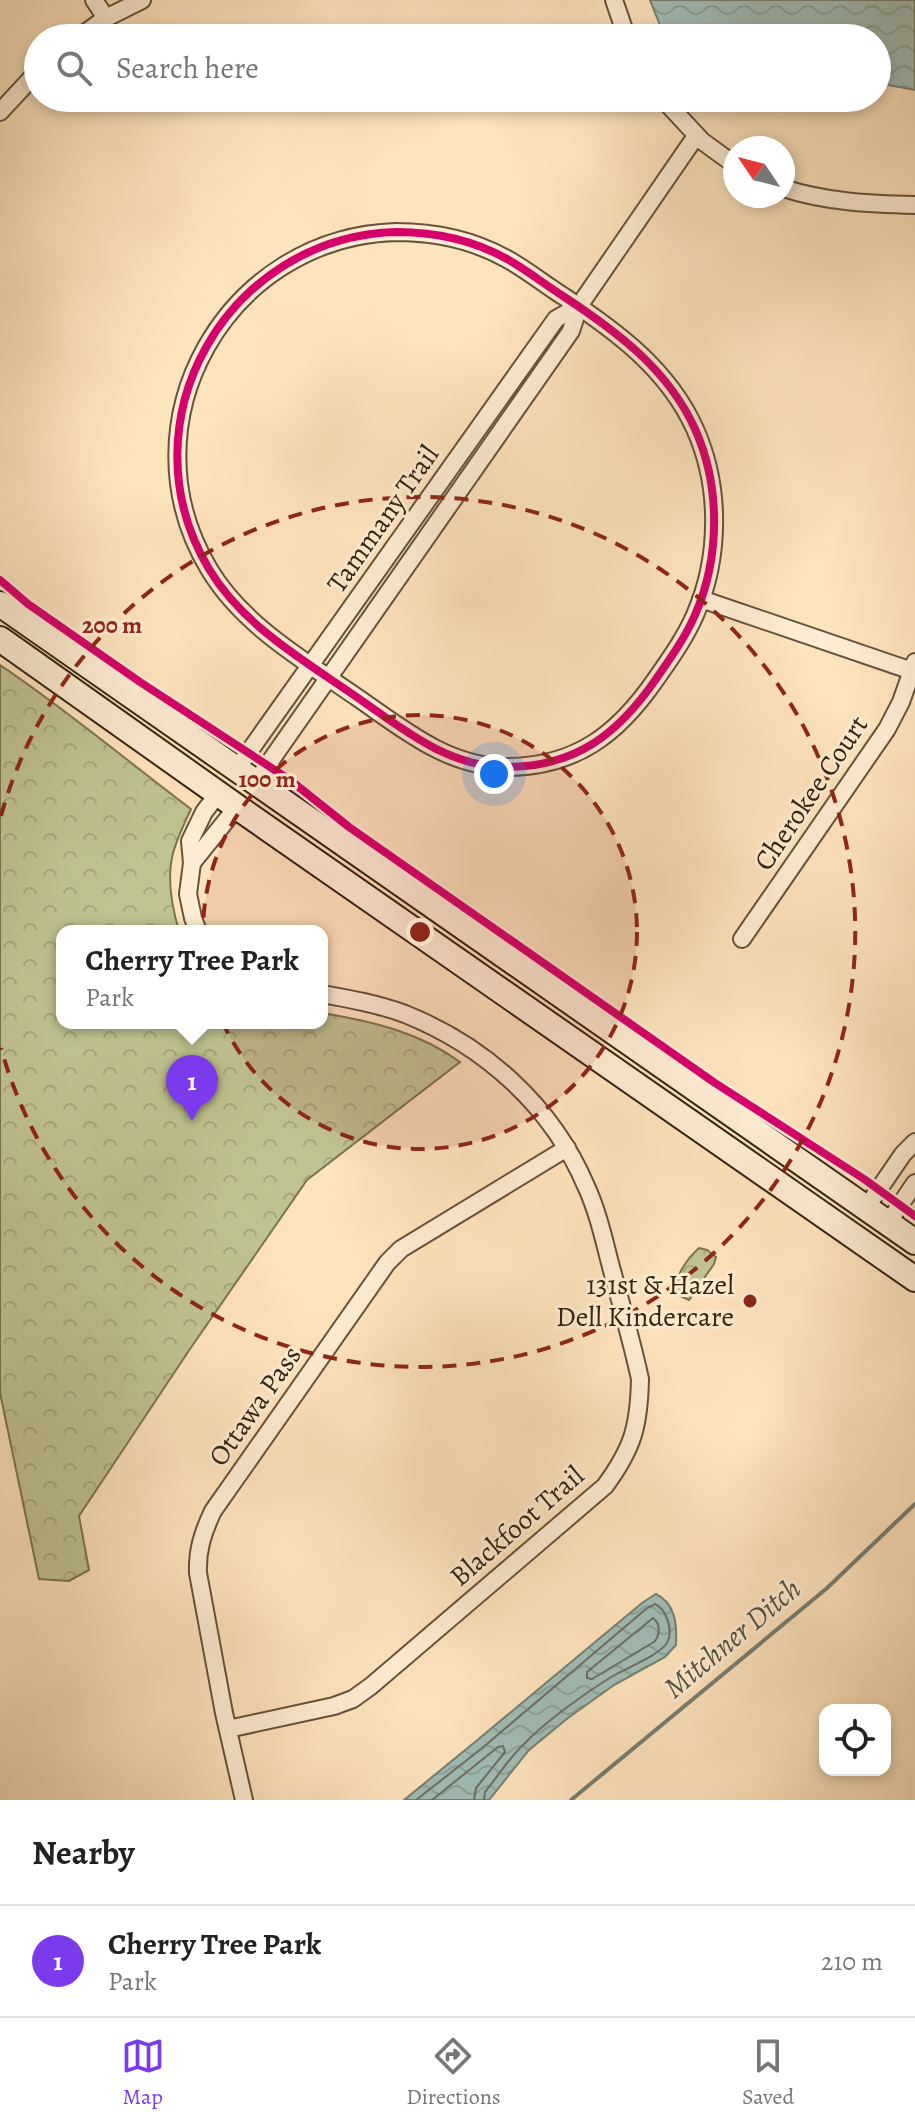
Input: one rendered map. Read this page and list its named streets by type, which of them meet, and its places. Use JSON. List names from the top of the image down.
{
  "streets": {
    "street": [
      "Tammany Trail",
      "Cherokee Court",
      "Ottawa Pass",
      "Blackfoot Trail"
    ]
  },
  "crossings": [
    ["Ottawa Pass", "Blackfoot Trail"]
  ],
  "water": ["Mitchner Ditch"],
  "places": ["131st & Hazel Dell Kindercare"],
  "north": "top left",
  "page": {
    "search": "Search here",
    "popup": ["Cherry Tree Park", "Park"],
    "pins": "1",
    "heading": "Nearby",
    "list": [
      {
        "mark": "1",
        "name": "Cherry Tree Park",
        "note": "Park",
        "value": "210 m"
      }
    ],
    "nav": ["Map", "Directions", "Saved"]
  },
  "rings": ["200 m", "100 m"]
}
